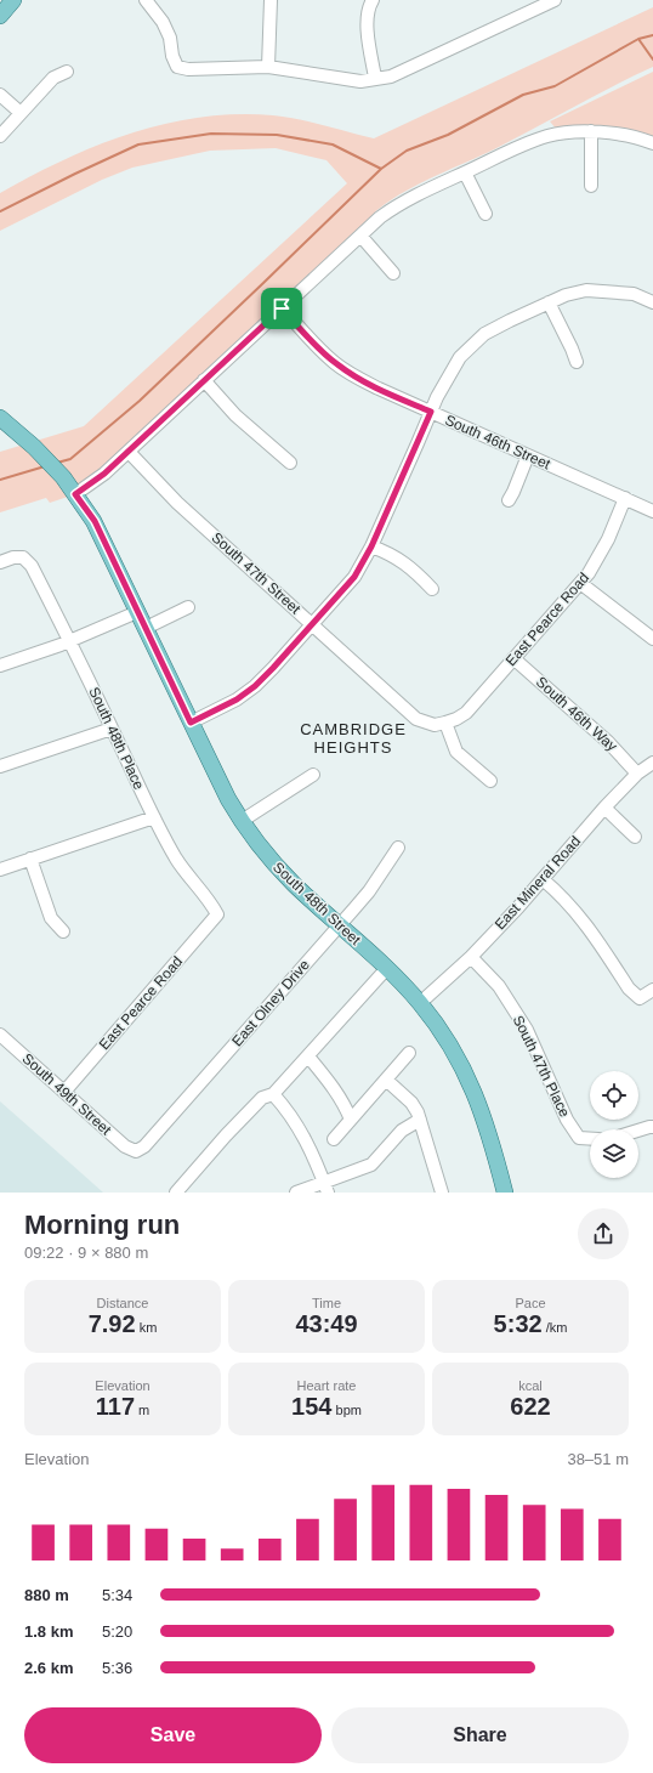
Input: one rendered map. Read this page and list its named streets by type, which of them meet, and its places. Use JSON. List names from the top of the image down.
{
  "streets": {
    "main road": ["South 48th Street"],
    "street": [
      "South 46th Street",
      "South 47th Street",
      "East Pearce Road",
      "South 46th Way",
      "South 48th Place",
      "East Mineral Road",
      "East Olney Drive",
      "South 47th Place",
      "South 49th Street"
    ]
  },
  "crossings": [
    ["South 46th Street", "East Pearce Road"],
    ["South 47th Street", "East Pearce Road"],
    ["East Pearce Road", "South 46th Way"],
    ["East Pearce Road", "South 48th Place"],
    ["East Pearce Road", "South 49th Street"],
    ["South 46th Way", "East Mineral Road"],
    ["East Mineral Road", "South 48th Street"],
    ["East Mineral Road", "South 47th Place"],
    ["South 48th Street", "East Olney Drive"],
    ["East Olney Drive", "South 49th Street"]
  ],
  "districts": ["CAMBRIDGE HEIGHTS"],
  "page": {
    "heading": ["Morning run", "09:22 · 9 × 880 m"],
    "stats": [
      ["Distance", "7.92 km"],
      ["Time", "43:49"],
      ["Pace", "5:32 /km"],
      ["Elevation", "117 m"],
      ["Heart rate", "154 bpm"],
      ["kcal", "622"]
    ],
    "chart": ["Elevation", "38–51 m"],
    "list": [
      {
        "name": "880 m",
        "note": "5:34"
      },
      {
        "name": "1.8 km",
        "note": "5:20"
      },
      {
        "name": "2.6 km",
        "note": "5:36"
      }
    ],
    "buttons": ["Save", "Share"]
  }
}
